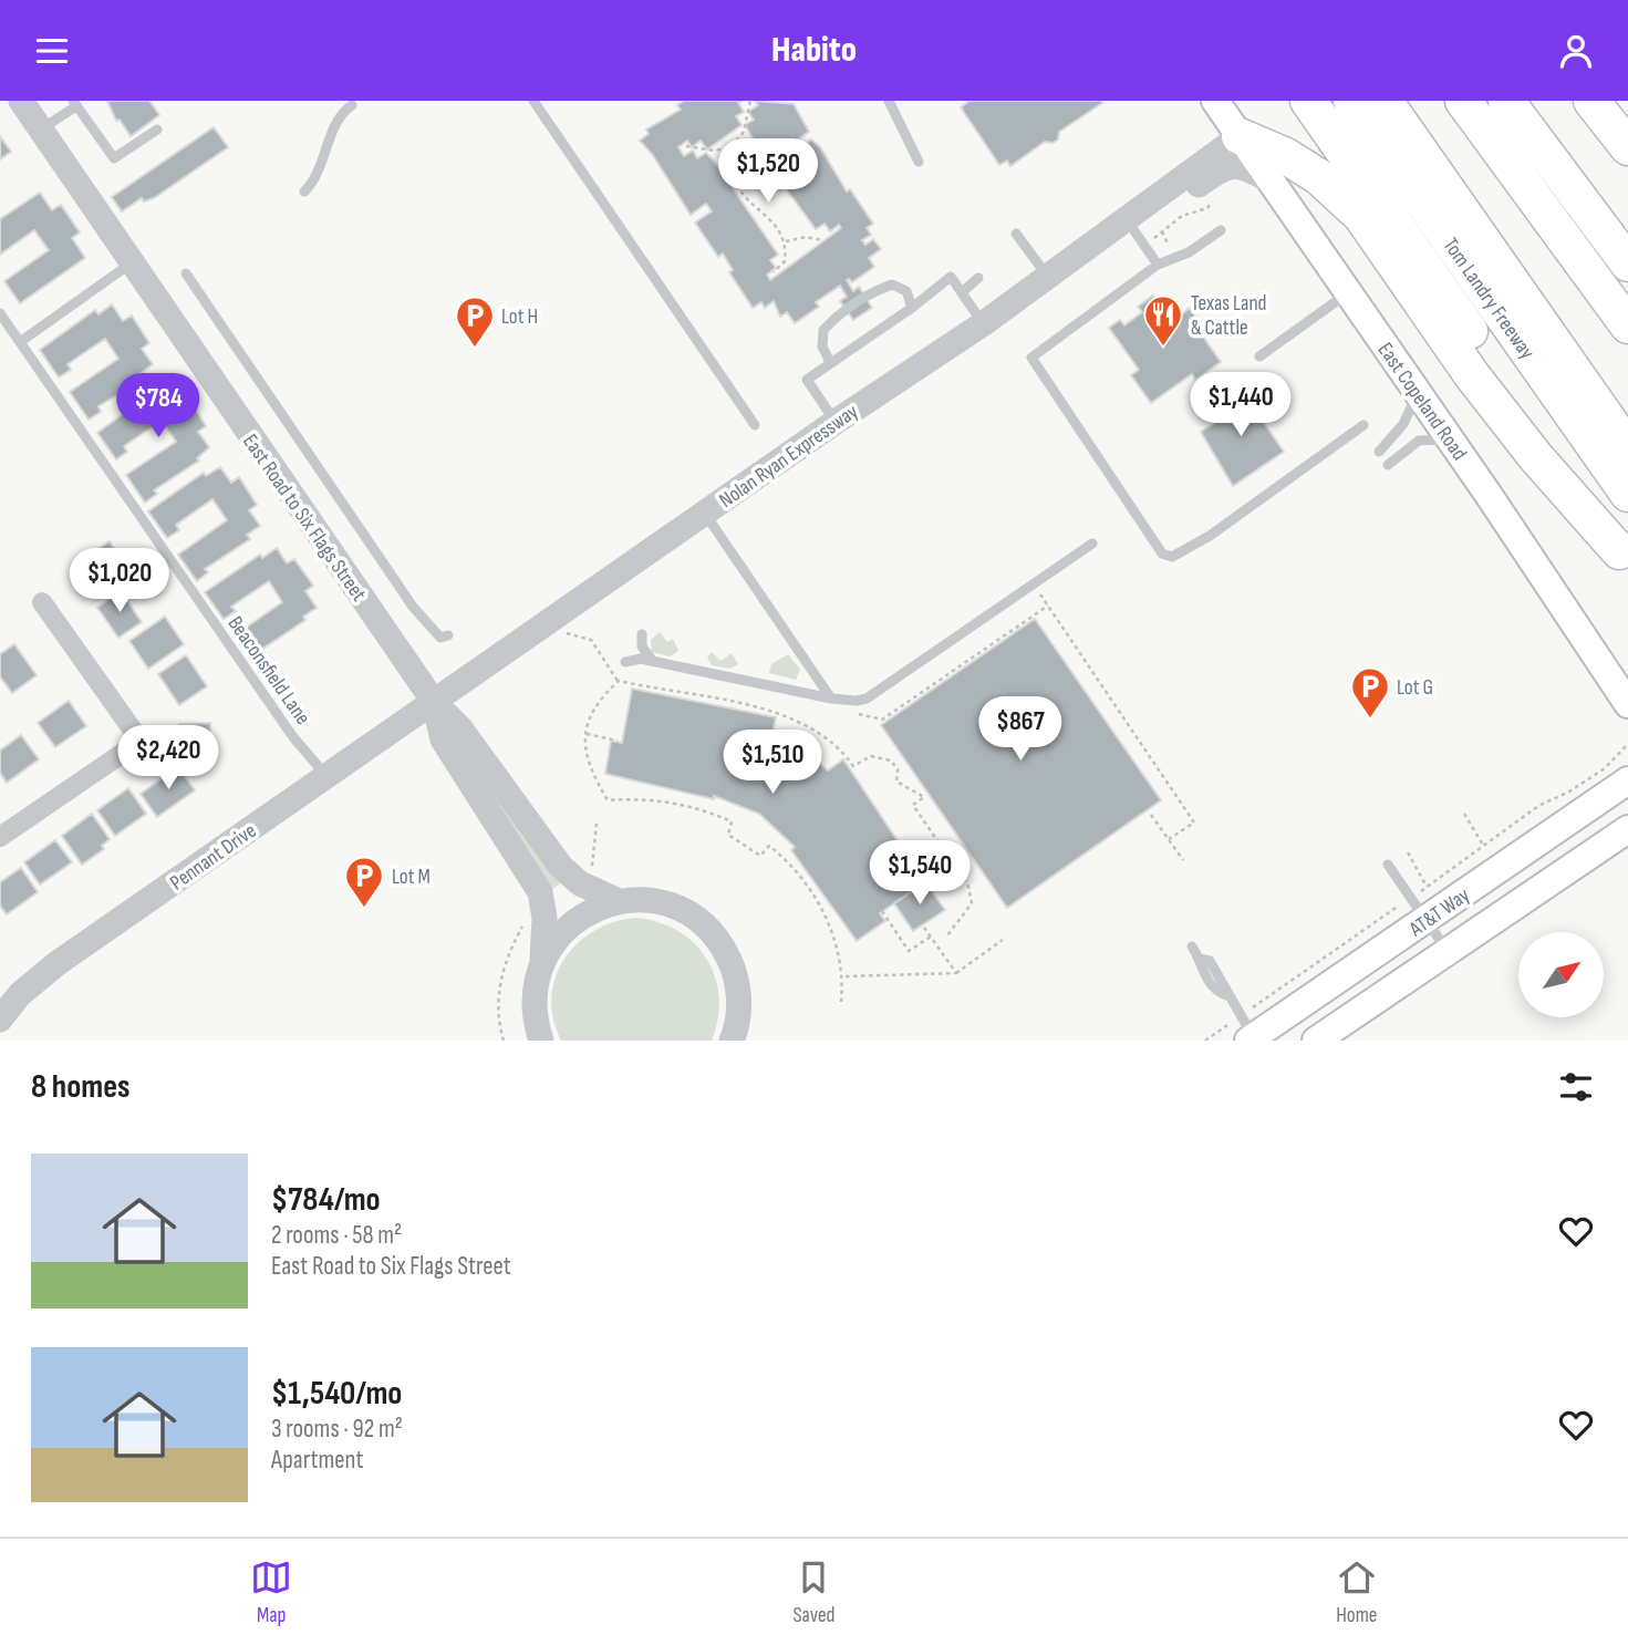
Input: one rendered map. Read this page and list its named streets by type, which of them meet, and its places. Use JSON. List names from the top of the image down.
{
  "streets": {
    "highway": ["Tom Landry Freeway"],
    "main road": ["East Copeland Road", "AT&T Way"],
    "street": ["Nolan Ryan Expressway", "East Road to Six Flags Street", "Pennant Drive"],
    "lane": ["Beaconsfield Lane"]
  },
  "crossings": [
    ["East Copeland Road", "Nolan Ryan Expressway"],
    ["Nolan Ryan Expressway", "East Road to Six Flags Street"],
    ["Nolan Ryan Expressway", "Pennant Drive"],
    ["East Road to Six Flags Street", "Pennant Drive"],
    ["Beaconsfield Lane", "Pennant Drive"]
  ],
  "places": {
    "restaurant": ["Texas Land & Cattle"],
    "parking": ["Lot H", "Lot G", "Lot M"]
  },
  "north": "top right",
  "page": {
    "header": "Habito",
    "price": [
      "$1,520",
      "$1,440",
      "$784",
      "$1,020",
      "$867",
      "$2,420",
      "$1,510",
      "$1,540"
    ],
    "heading": "8 homes",
    "list": [
      {
        "name": "$784/mo",
        "note": "2 rooms · 58 m² · East Road to Six Flags Street"
      },
      {
        "name": "$1,540/mo",
        "note": "3 rooms · 92 m² · Apartment"
      }
    ],
    "tabs": ["Map", "Saved", "Home"]
  }
}
